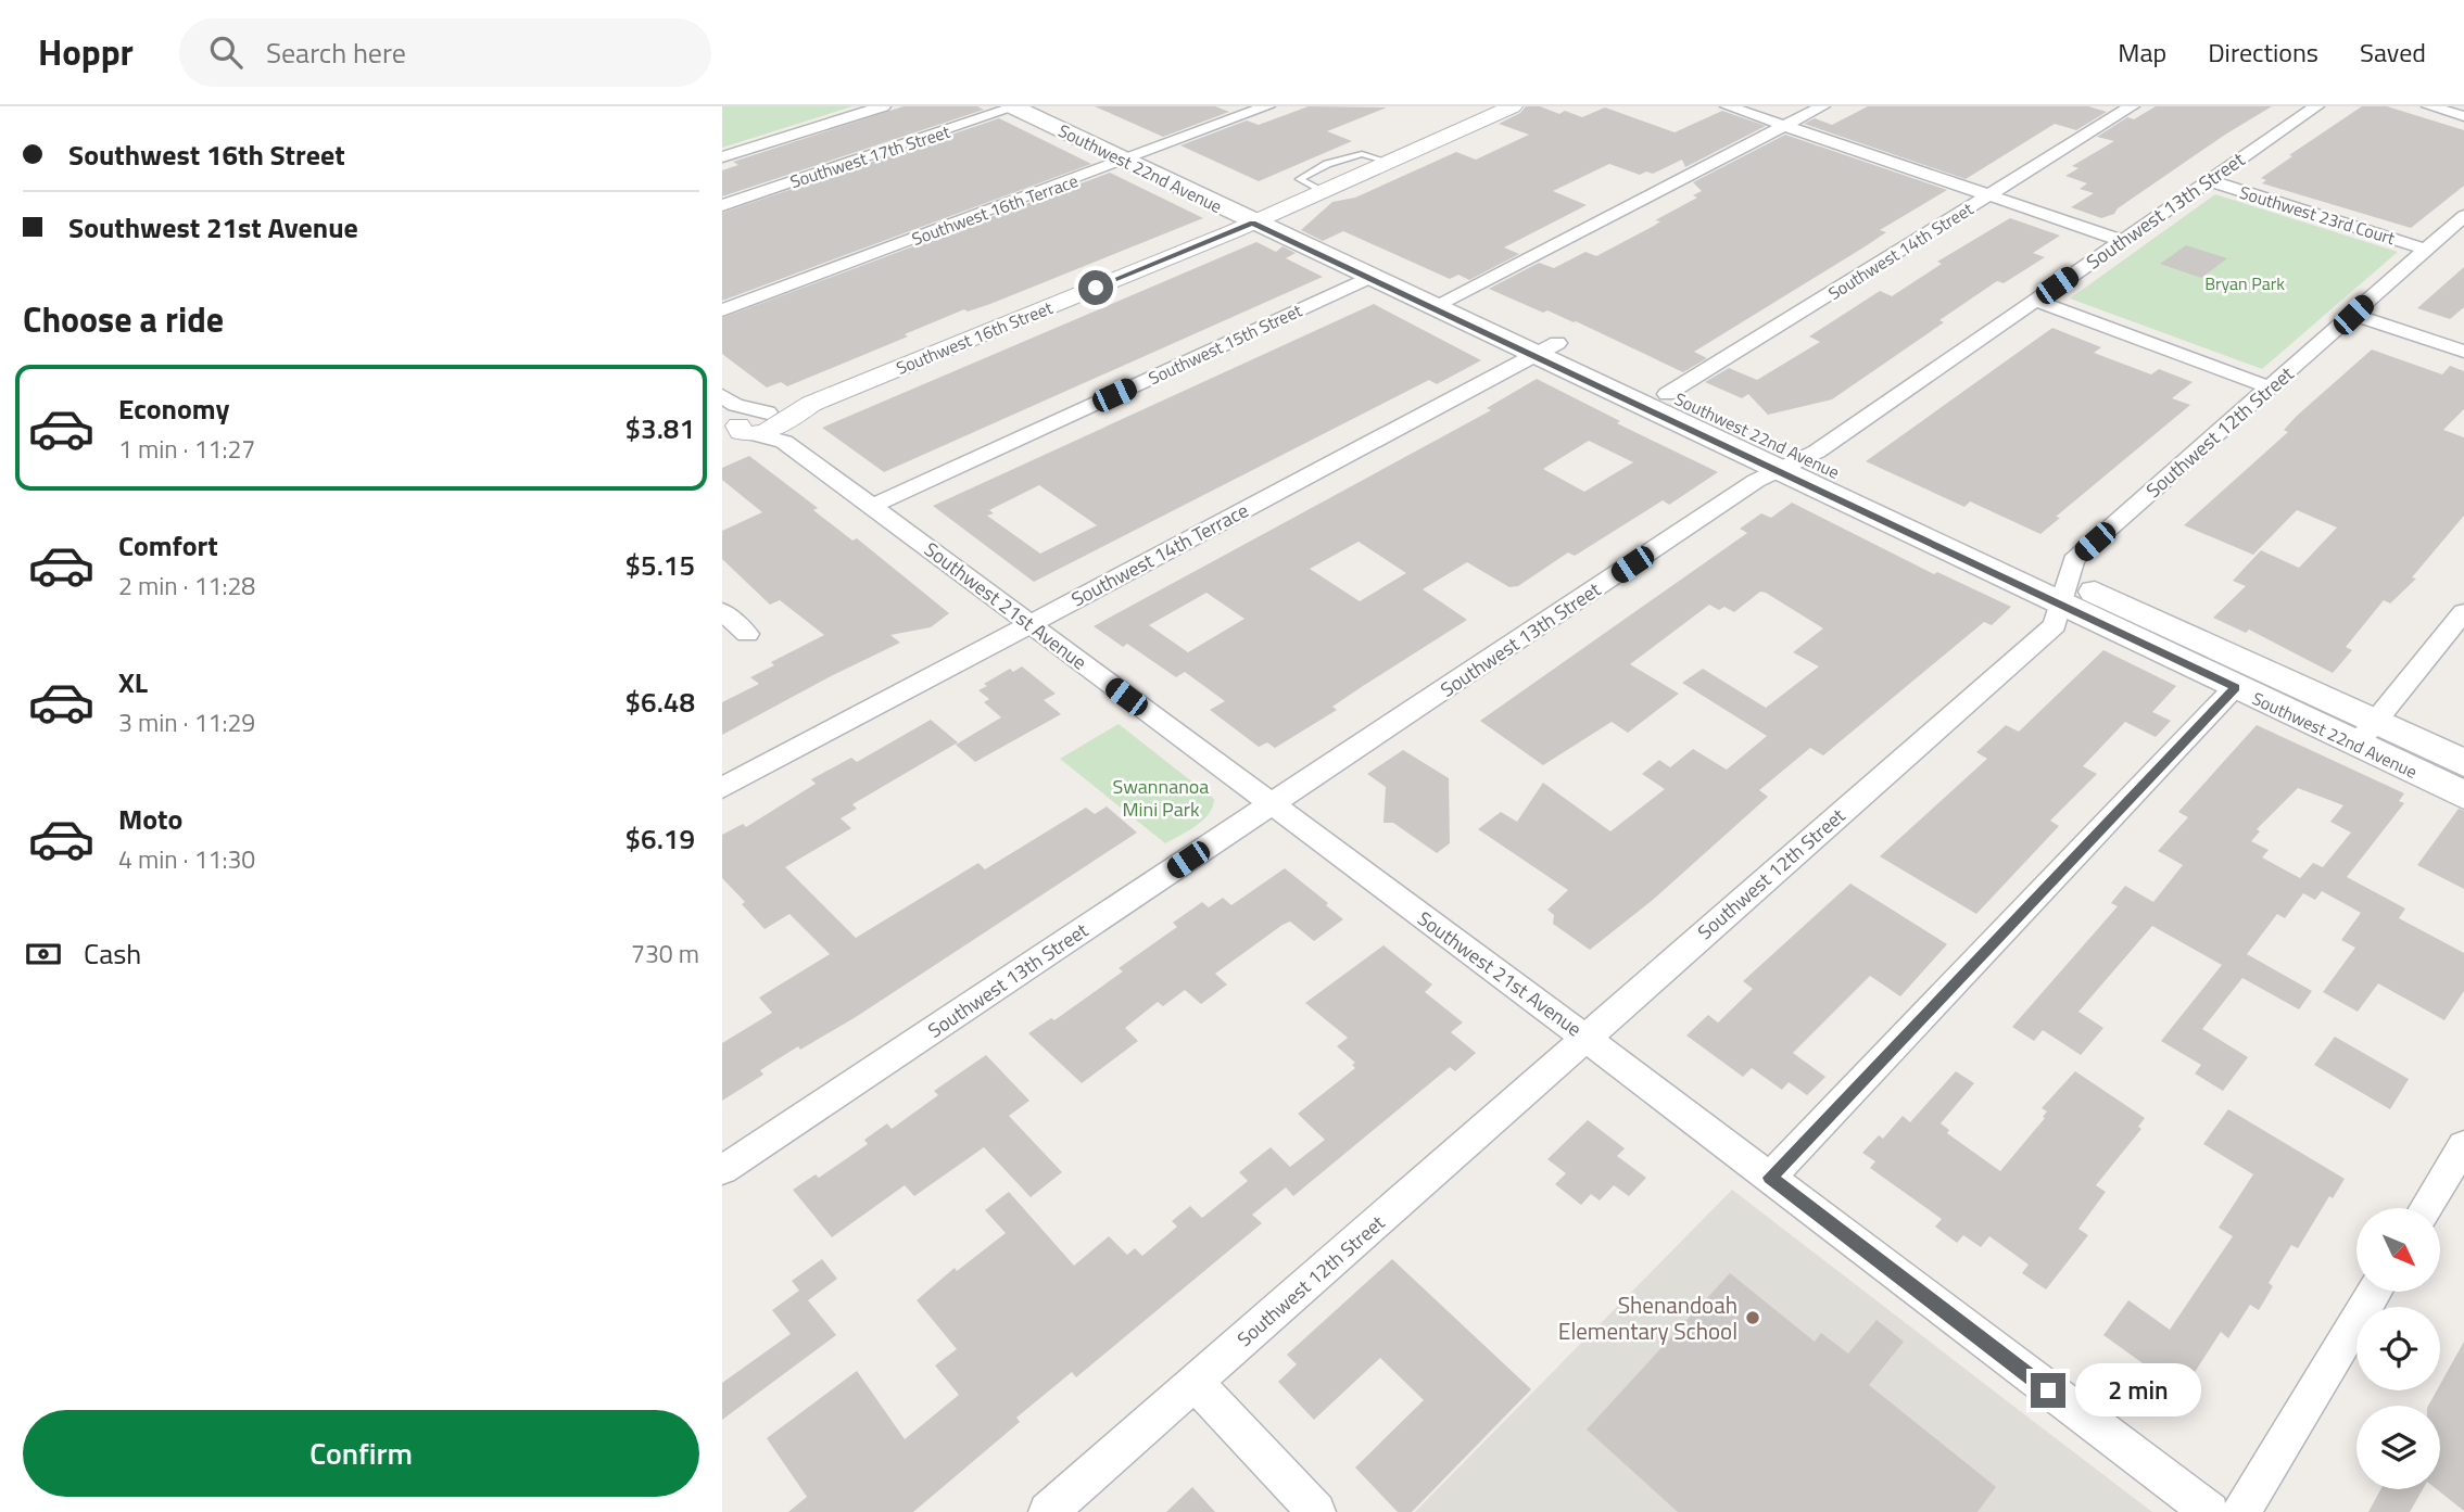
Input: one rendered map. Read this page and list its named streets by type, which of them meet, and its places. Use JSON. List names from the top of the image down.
{
  "streets": {
    "main road": ["Southwest 22nd Avenue"],
    "street": [
      "Southwest 17th Street",
      "Southwest 16th Terrace",
      "Southwest 13th Street",
      "Southwest 23rd Court",
      "Southwest 14th Street",
      "Southwest 16th Street",
      "Southwest 15th Street",
      "Southwest 12th Street",
      "Southwest 14th Terrace",
      "Southwest 21st Avenue"
    ]
  },
  "crossings": [
    ["Southwest 17th Street", "Southwest 22nd Avenue"],
    ["Southwest 22nd Avenue", "Southwest 16th Terrace"],
    ["Southwest 22nd Avenue", "Southwest 13th Street"],
    ["Southwest 22nd Avenue", "Southwest 14th Street"],
    ["Southwest 22nd Avenue", "Southwest 16th Street"],
    ["Southwest 22nd Avenue", "Southwest 15th Street"],
    ["Southwest 22nd Avenue", "Southwest 12th Street"],
    ["Southwest 22nd Avenue", "Southwest 14th Terrace"],
    ["Southwest 13th Street", "Southwest 23rd Court"],
    ["Southwest 13th Street", "Southwest 21st Avenue"],
    ["Southwest 23rd Court", "Southwest 12th Street"],
    ["Southwest 16th Street", "Southwest 21st Avenue"],
    ["Southwest 15th Street", "Southwest 21st Avenue"],
    ["Southwest 12th Street", "Southwest 21st Avenue"],
    ["Southwest 14th Terrace", "Southwest 21st Avenue"]
  ],
  "parks": ["Bryan Park", "Swannanoa Mini Park"],
  "places": ["Shenandoah Elementary School"],
  "north": "bottom right",
  "page": {
    "header": "Hoppr",
    "search": "Search here",
    "nav": ["Map", "Directions", "Saved"],
    "banner": ["Southwest 16th Street", "Southwest 21st Avenue"],
    "heading": "Choose a ride",
    "list": [
      {
        "name": "Economy",
        "note": "1 min · 11:27",
        "value": "$3.81"
      },
      {
        "name": "Comfort",
        "note": "2 min · 11:28",
        "value": "$5.15"
      },
      {
        "name": "XL",
        "note": "3 min · 11:29",
        "value": "$6.48"
      },
      {
        "name": "Moto",
        "note": "4 min · 11:30",
        "value": "$6.19"
      }
    ],
    "pay": ["Cash", "730 m"],
    "bubble": "2 min",
    "buttons": "Confirm"
  }
}
